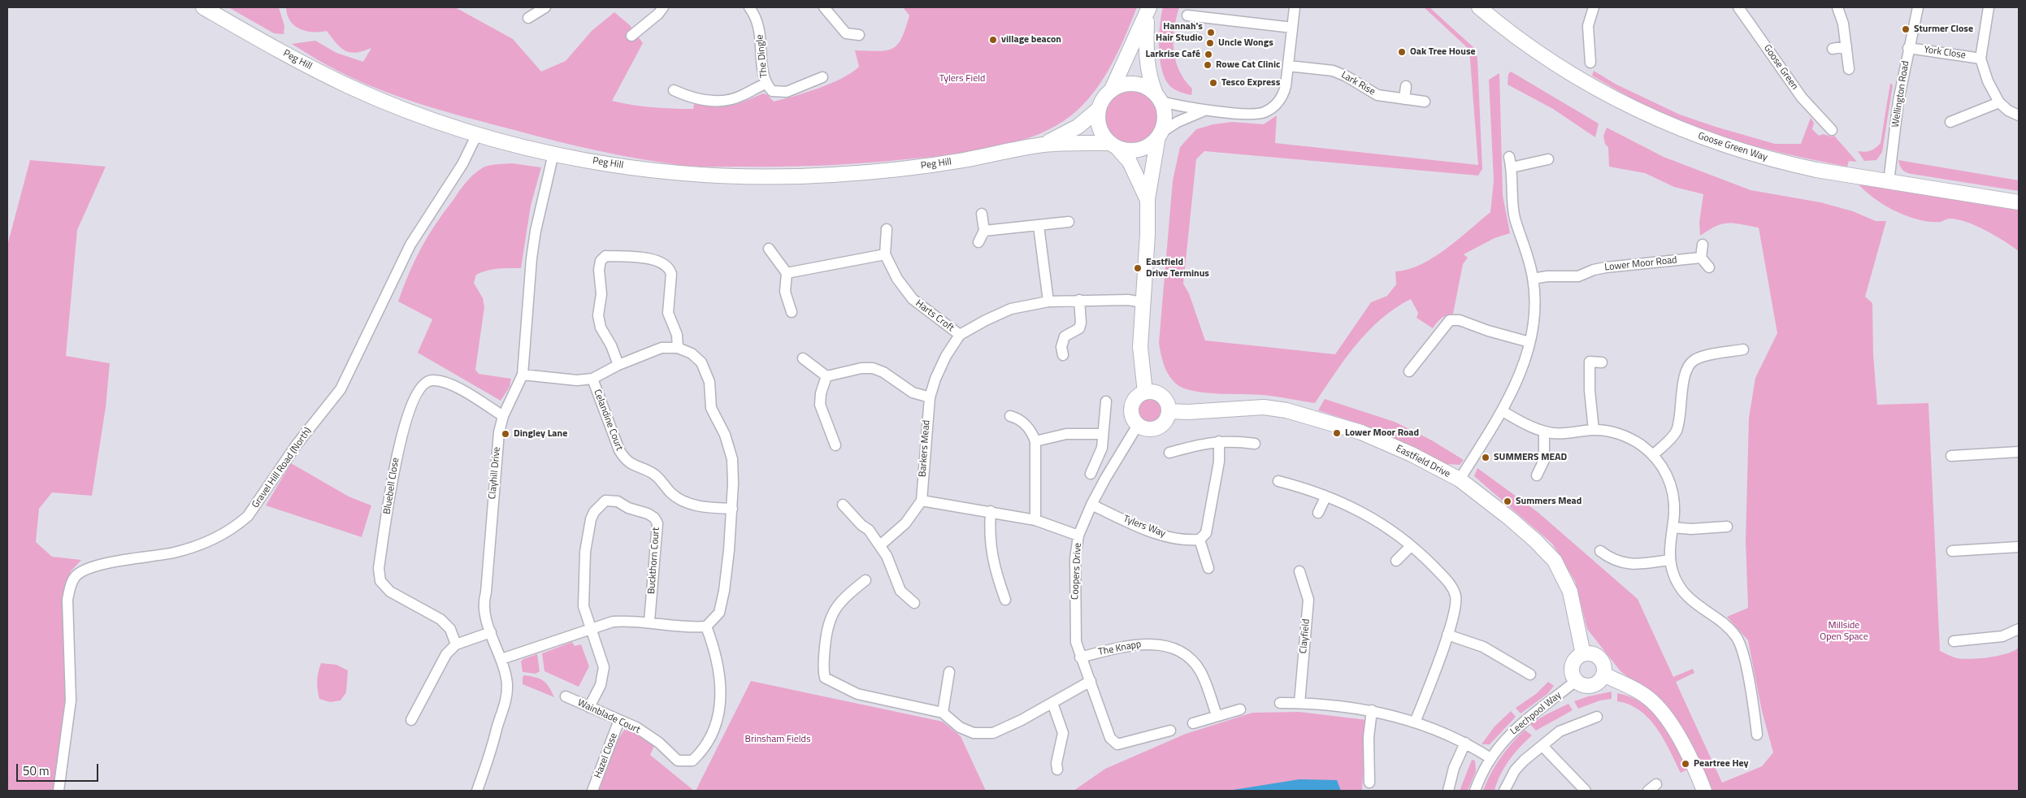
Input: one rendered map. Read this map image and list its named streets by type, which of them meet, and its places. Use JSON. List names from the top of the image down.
{
  "streets": {
    "main road": ["Peg Hill", "Goose Green Way", "Eastfield Drive"],
    "street": [
      "York Close",
      "The Dingle",
      "Goose Green",
      "Lark Rise",
      "Wellington Road",
      "Lower Moor Road",
      "Harts Croft",
      "Celandine Court",
      "Barkers Mead",
      "Gravel Hill Road (North)",
      "Clayhill Drive",
      "Bluebell Close",
      "Tylers Way",
      "Buckthorn Court",
      "Coopers Drive",
      "Clayfield",
      "The Knapp",
      "Leechpool Way",
      "Wainblade Court",
      "Hazel Close"
    ]
  },
  "crossings": [
    ["York Close", "Wellington Road"],
    ["Peg Hill", "Gravel Hill Road (North)"],
    ["Peg Hill", "Clayhill Drive"],
    ["Wellington Road", "Goose Green Way"],
    ["Harts Croft", "Barkers Mead"],
    ["Eastfield Drive", "Coopers Drive"],
    ["Eastfield Drive", "Leechpool Way"],
    ["Clayhill Drive", "Bluebell Close"],
    ["Tylers Way", "Coopers Drive"],
    ["Coopers Drive", "The Knapp"],
    ["Wainblade Court", "Hazel Close"]
  ],
  "parks": ["Tylers Field", "Millside Open Space", "Brinsham Fields"],
  "places": [
    "Sturmer Close",
    "Hannah's Hair Studio",
    "village beacon",
    "Uncle Wongs",
    "Oak Tree House",
    "Larkrise Café",
    "Rowe Cat Clinic",
    "Tesco Express",
    "Eastfield Drive Terminus",
    "Lower Moor Road",
    "Dingley Lane",
    "SUMMERS MEAD",
    "Summers Mead",
    "Peartree Hey"
  ],
  "scale_bar": "50 m"
}
